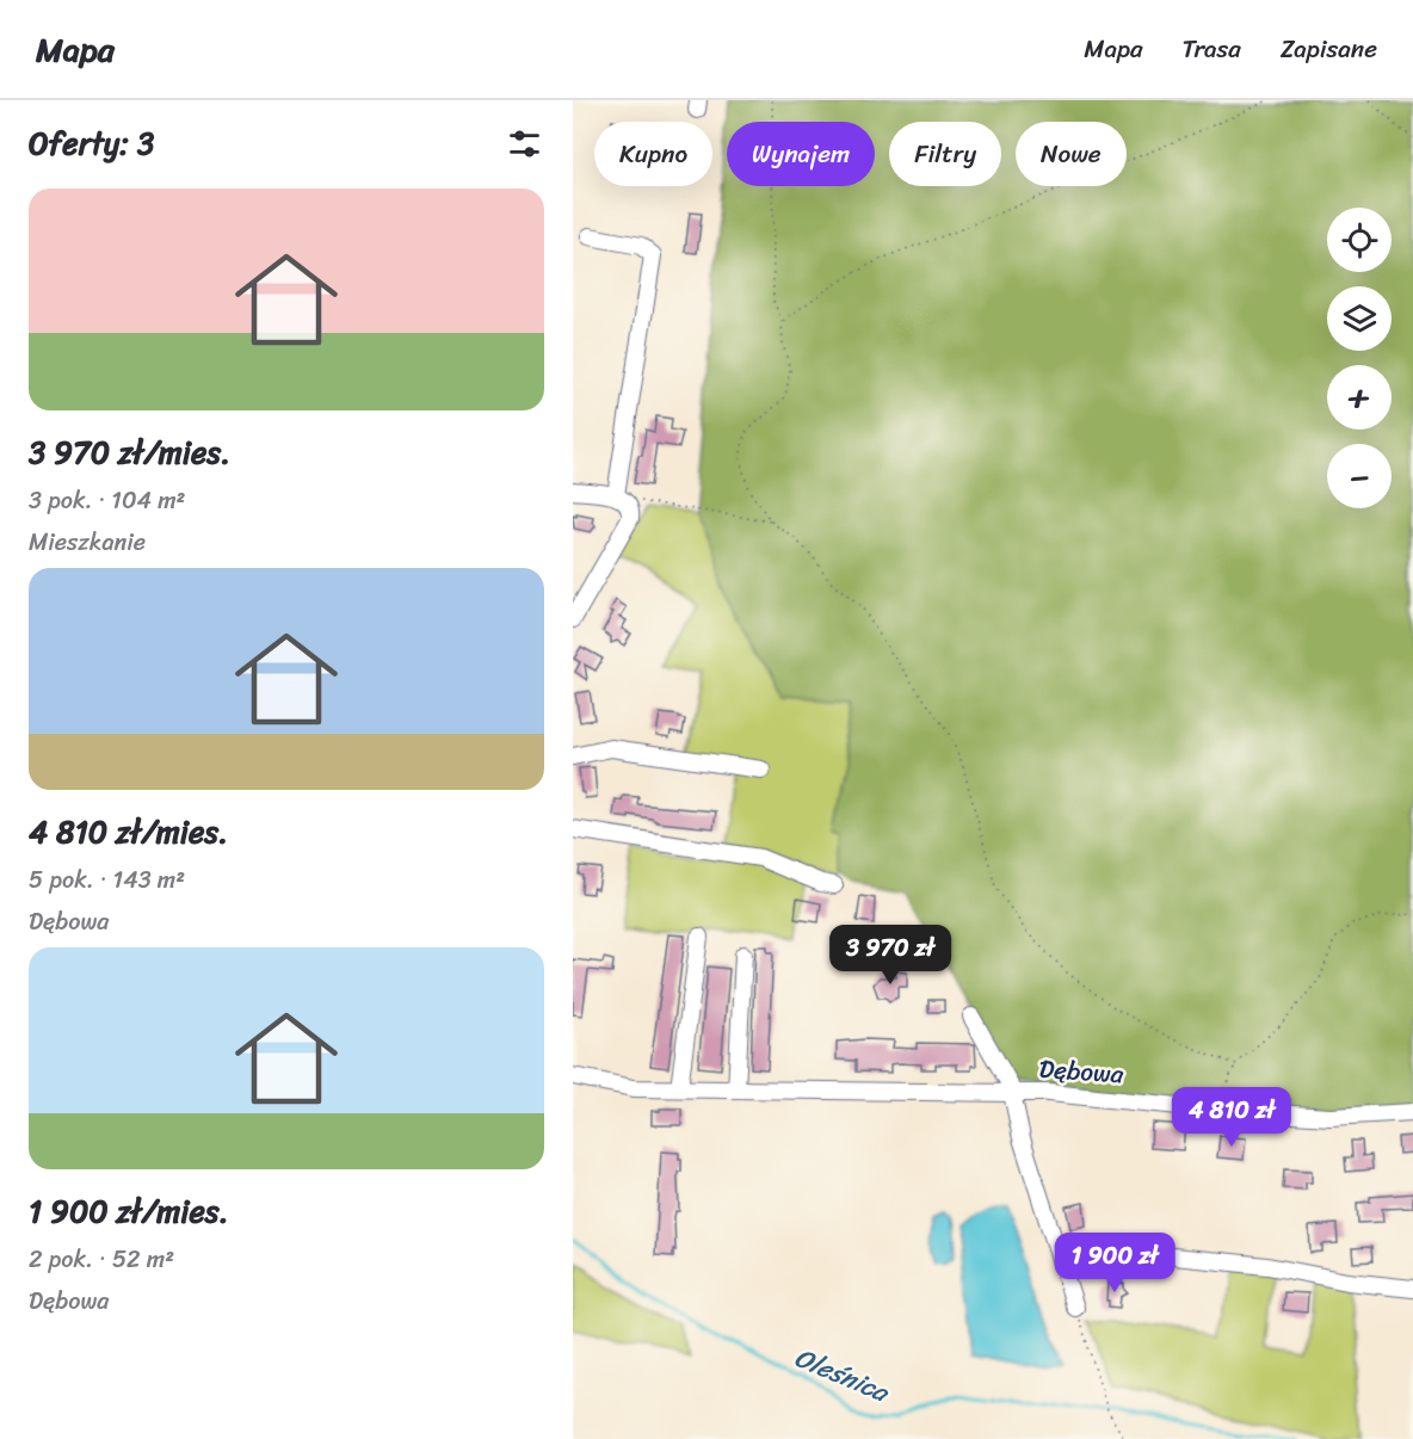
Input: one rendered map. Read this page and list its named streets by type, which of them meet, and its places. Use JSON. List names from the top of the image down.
{
  "streets": {
    "street": ["Dębowa"]
  },
  "water": ["Oleśnica"],
  "page": {
    "header": "Mapa",
    "nav": ["Mapa", "Trasa", "Zapisane"],
    "heading": "Oferty: 3",
    "chip": [
      "Kupno",
      "Wynajem",
      "Filtry",
      "Nowe"
    ],
    "list": [
      {
        "name": "3 970 zł/mies.",
        "note": "3 pok. · 104 m² · Mieszkanie"
      },
      {
        "name": "4 810 zł/mies.",
        "note": "5 pok. · 143 m² · Dębowa"
      },
      {
        "name": "1 900 zł/mies.",
        "note": "2 pok. · 52 m² · Dębowa"
      }
    ],
    "map_buttons": ["+", "−"],
    "price": ["3 970 zł", "4 810 zł", "1 900 zł"]
  }
}
